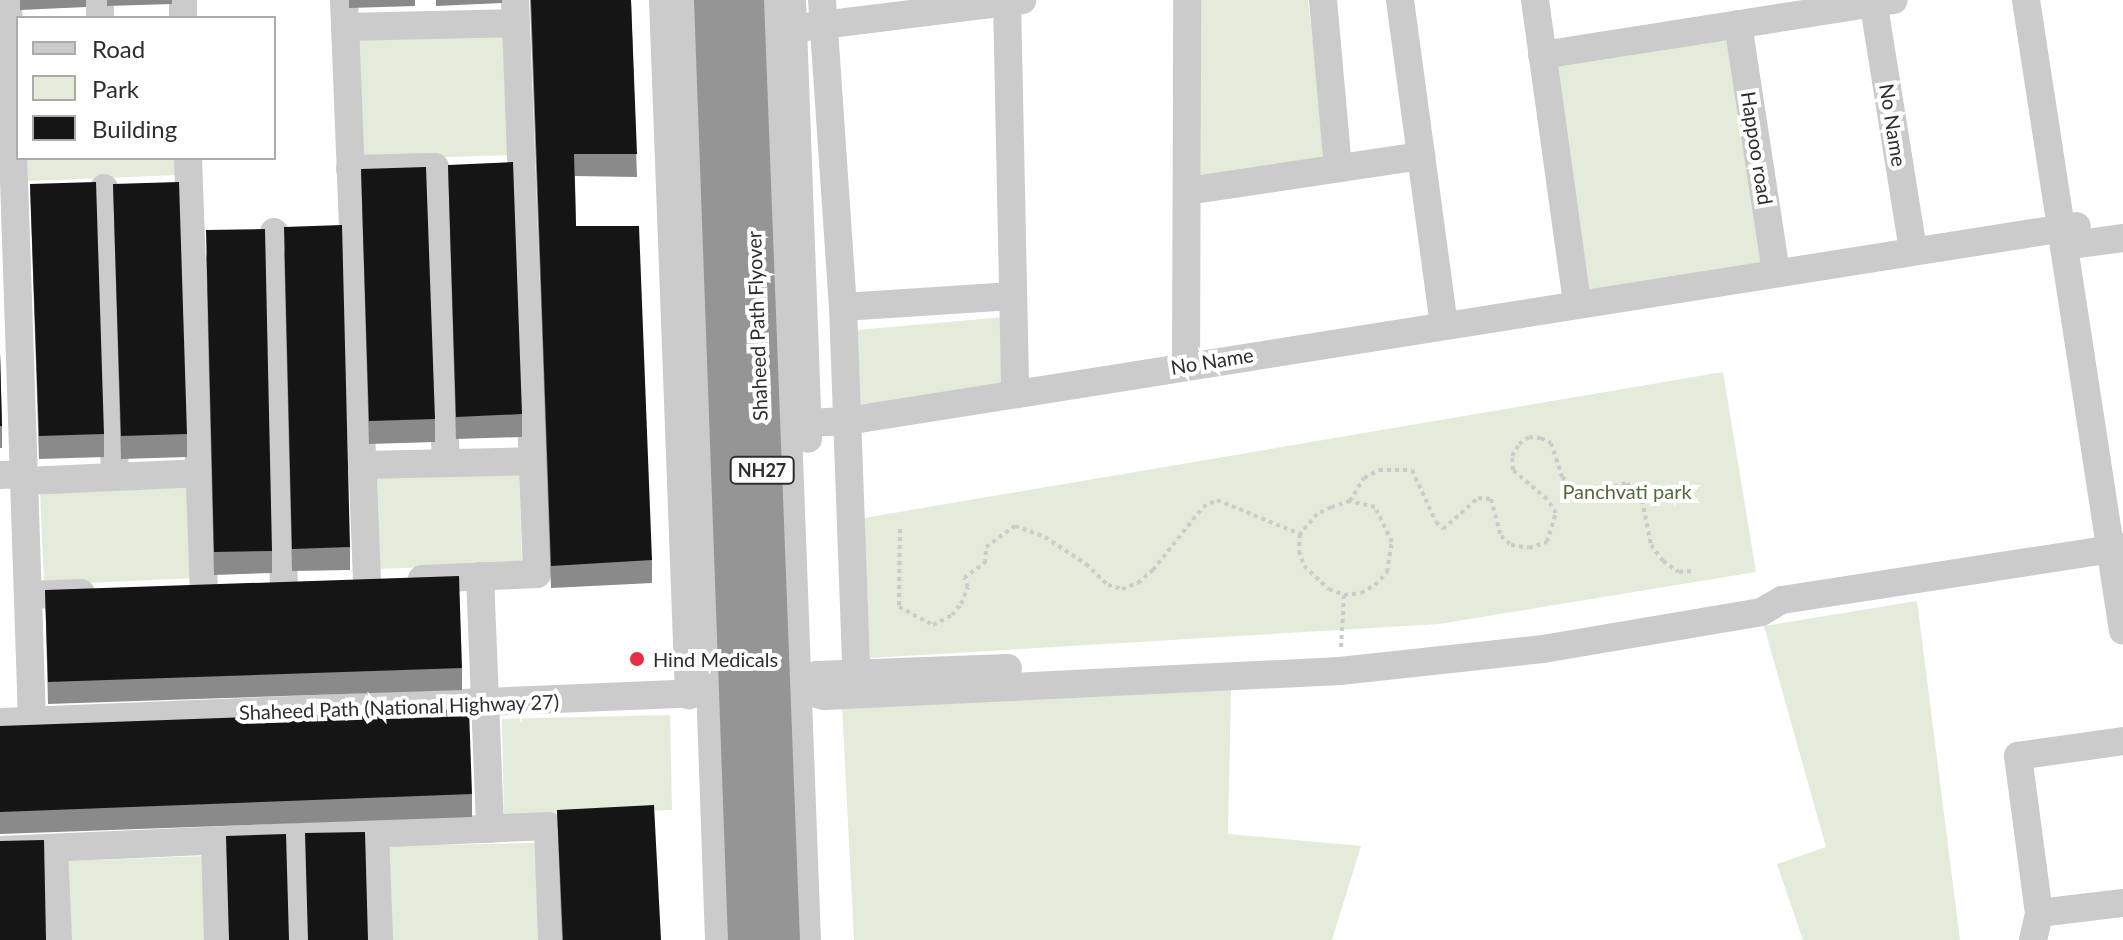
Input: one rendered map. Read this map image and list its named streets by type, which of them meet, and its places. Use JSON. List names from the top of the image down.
{
  "streets": {
    "highway": ["Shaheed Path Flyover", "NH27"],
    "street": ["No Name", "Happoo road", "Shaheed Path (National Highway 27)"]
  },
  "crossings": [
    ["No Name", "Happoo road"]
  ],
  "parks": ["Panchvati park"],
  "places": ["Hind Medicals"],
  "legend": ["Road", "Park", "Building"]
}
